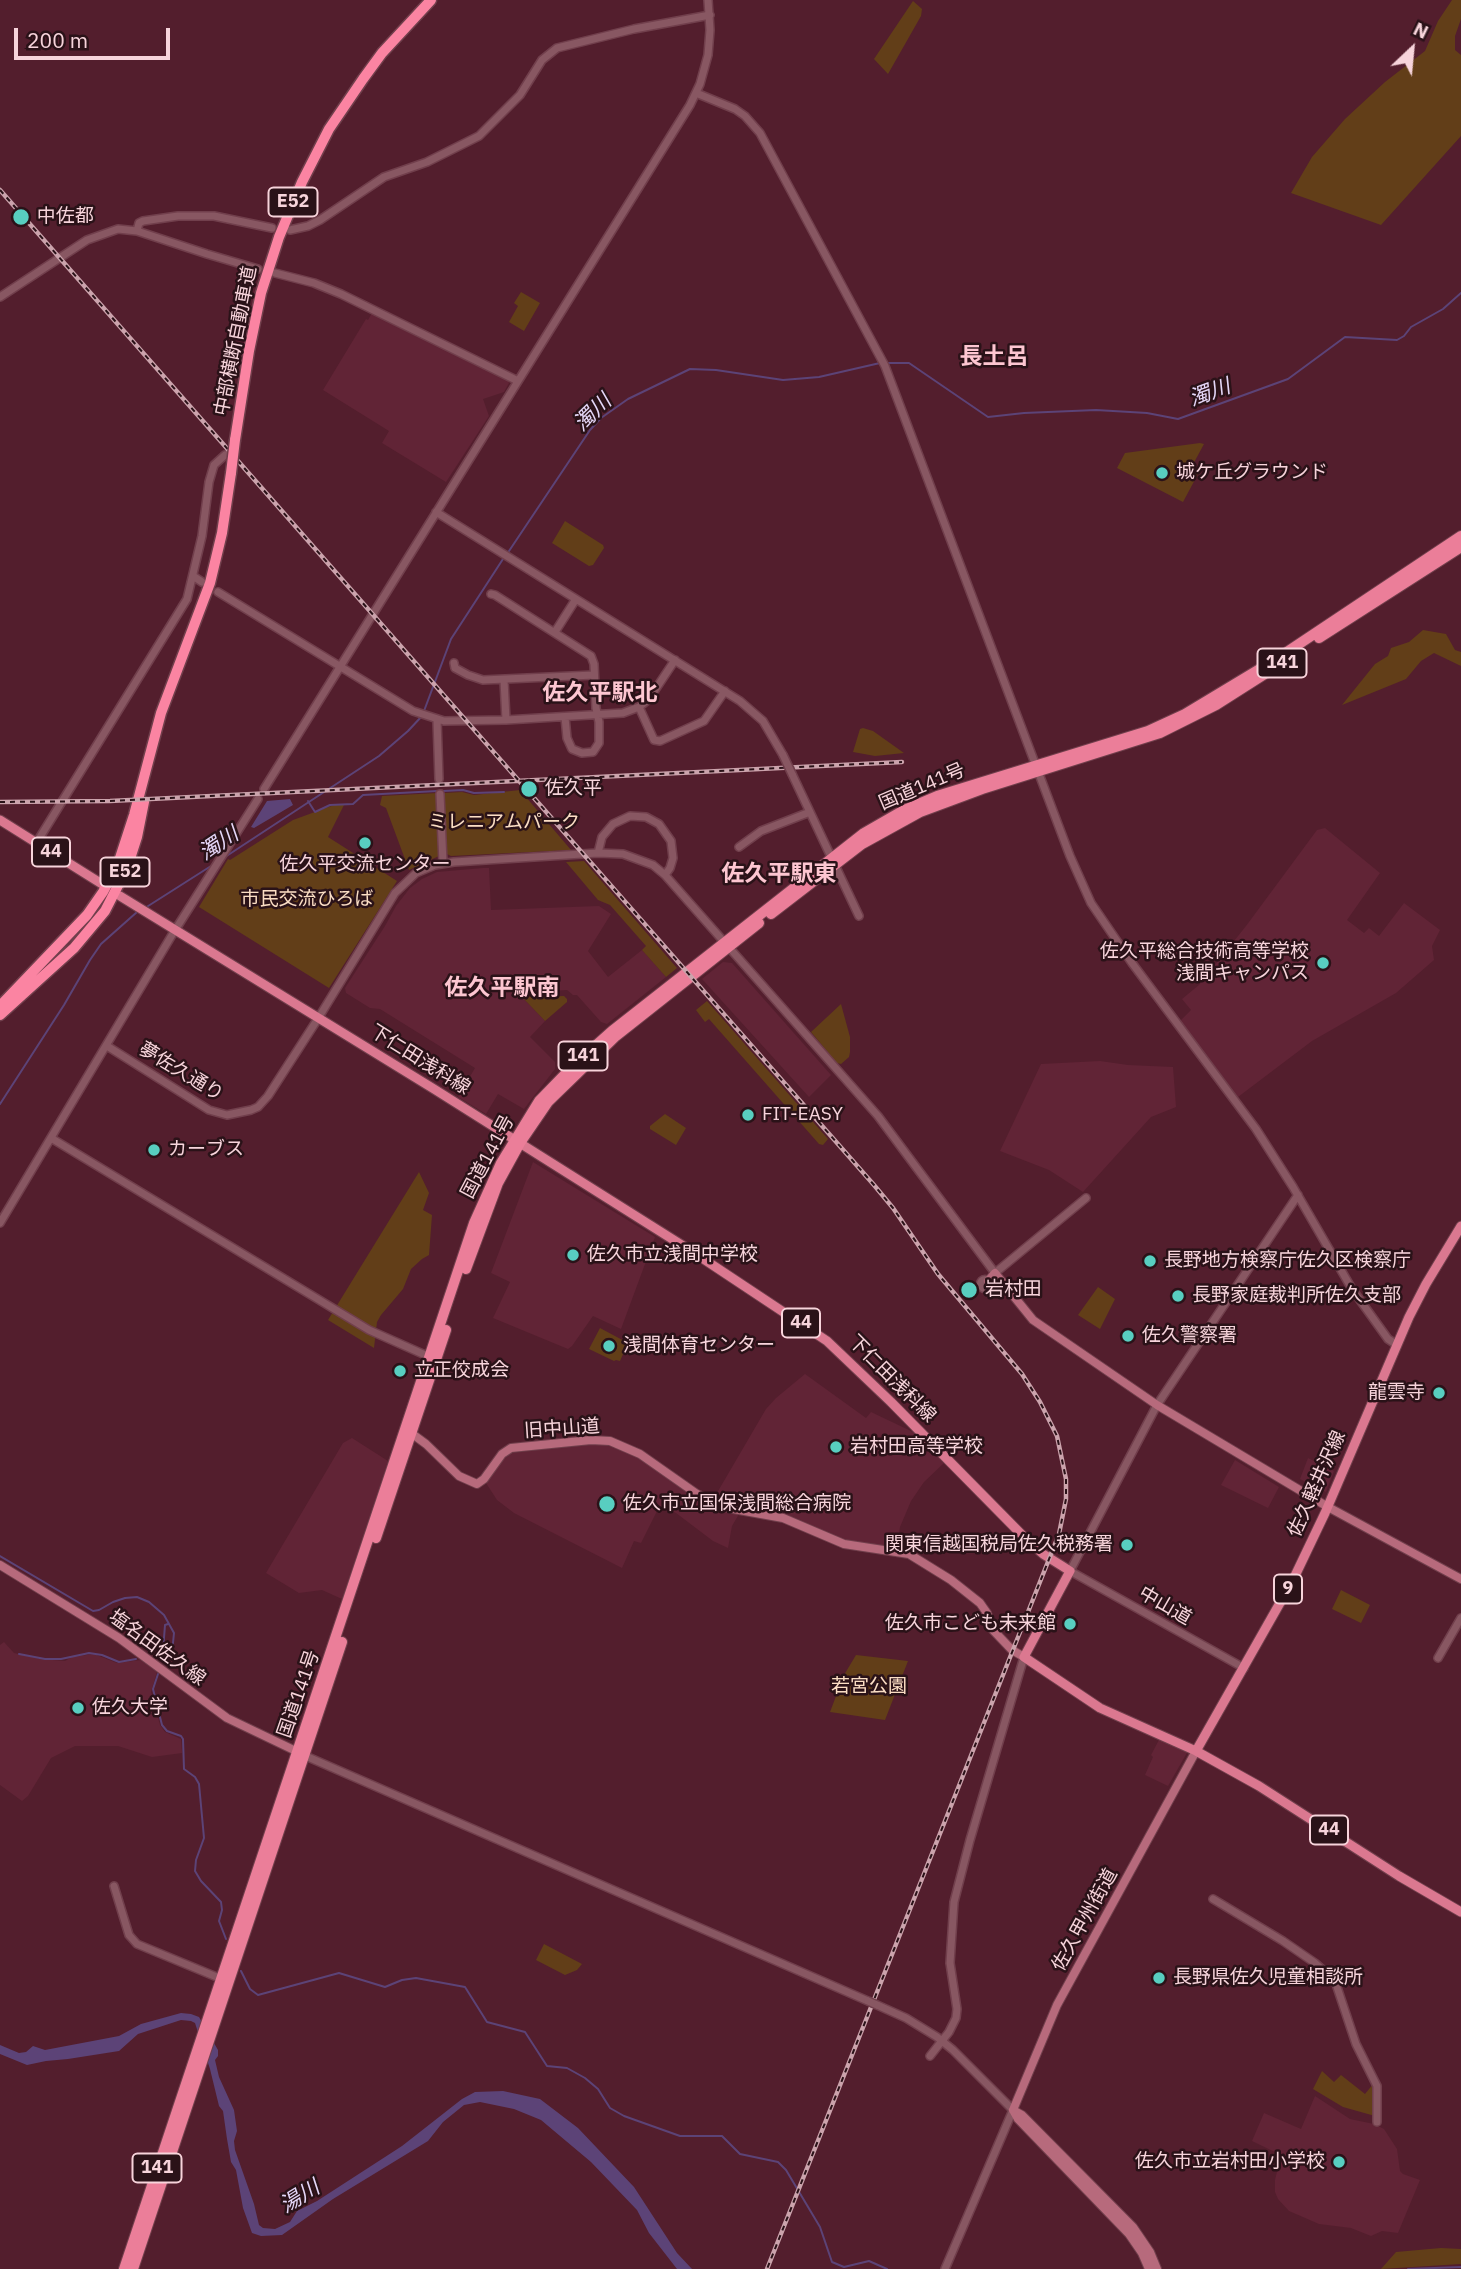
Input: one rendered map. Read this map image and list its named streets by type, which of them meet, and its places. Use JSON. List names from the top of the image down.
{
  "streets": {
    "highway": [
      "E52",
      "中部横断自動車道",
      "141",
      "国道141号"
    ],
    "main road": [
      "44",
      "下仁田浅科線",
      "旧中山道",
      "佐久軽井沢線",
      "9",
      "塩名田佐久線",
      "佐久甲州街道"
    ],
    "street": ["夢佐久通り", "中山道"]
  },
  "crossings": [
    ["国道141号", "下仁田浅科線"],
    ["国道141号", "旧中山道"],
    ["国道141号", "塩名田佐久線"],
    ["44", "旧中山道"],
    ["44", "佐久軽井沢線"],
    ["44", "佐久甲州街道"],
    ["下仁田浅科線", "夢佐久通り"],
    ["下仁田浅科線", "中山道"],
    ["佐久軽井沢線", "中山道"],
    ["佐久軽井沢線", "佐久甲州街道"]
  ],
  "districts": [
    "長土呂",
    "佐久平駅北",
    "佐久平駅東",
    "佐久平駅南"
  ],
  "water": ["濁川", "湯川"],
  "parks": ["ミレニアムパーク", "市民交流ひろば", "若宮公園"],
  "places": [
    "中佐都",
    "城ケ丘グラウンド",
    "佐久平",
    "佐久平交流センター",
    "佐久平総合技術高等学校 浅間キャンパス",
    "FIT-EASY",
    "カーブス",
    "佐久市立浅間中学校",
    "長野地方検察庁佐久区検察庁",
    "岩村田",
    "長野家庭裁判所佐久支部",
    "佐久警察署",
    "浅間体育センター",
    "立正佼成会",
    "龍雲寺",
    "岩村田高等学校",
    "佐久市立国保浅間総合病院",
    "関東信越国税局佐久税務署",
    "佐久市こども未来館",
    "佐久大学",
    "長野県佐久児童相談所",
    "佐久市立岩村田小学校"
  ],
  "scale_bar": "200 m",
  "north": "top right"
}
